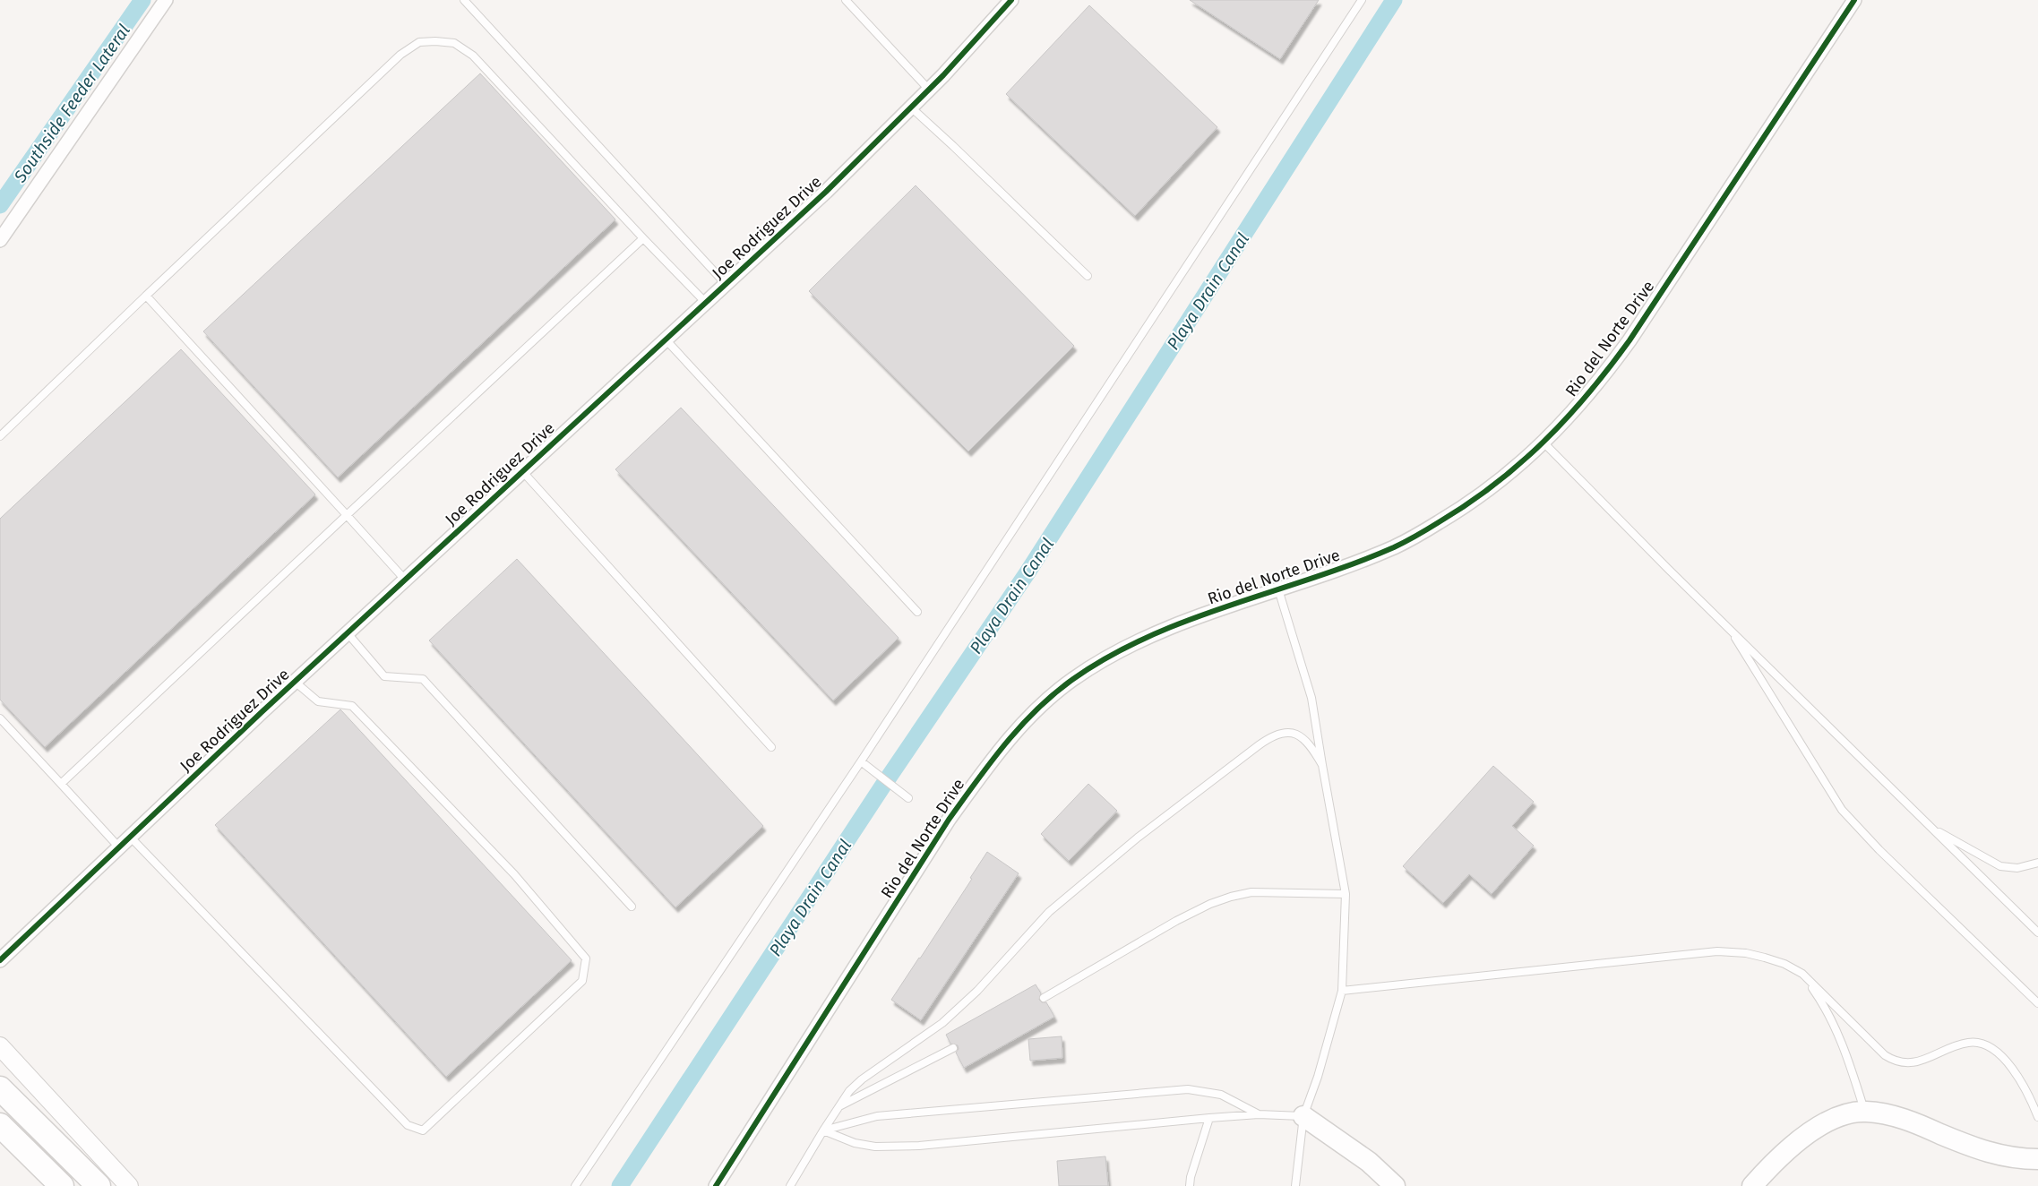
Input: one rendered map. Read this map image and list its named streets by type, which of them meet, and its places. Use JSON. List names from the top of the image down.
{
  "streets": {
    "street": ["Joe Rodriguez Drive", "Rio del Norte Drive"]
  },
  "water": ["Southside Feeder Lateral", "Playa Drain Canal"]
}
